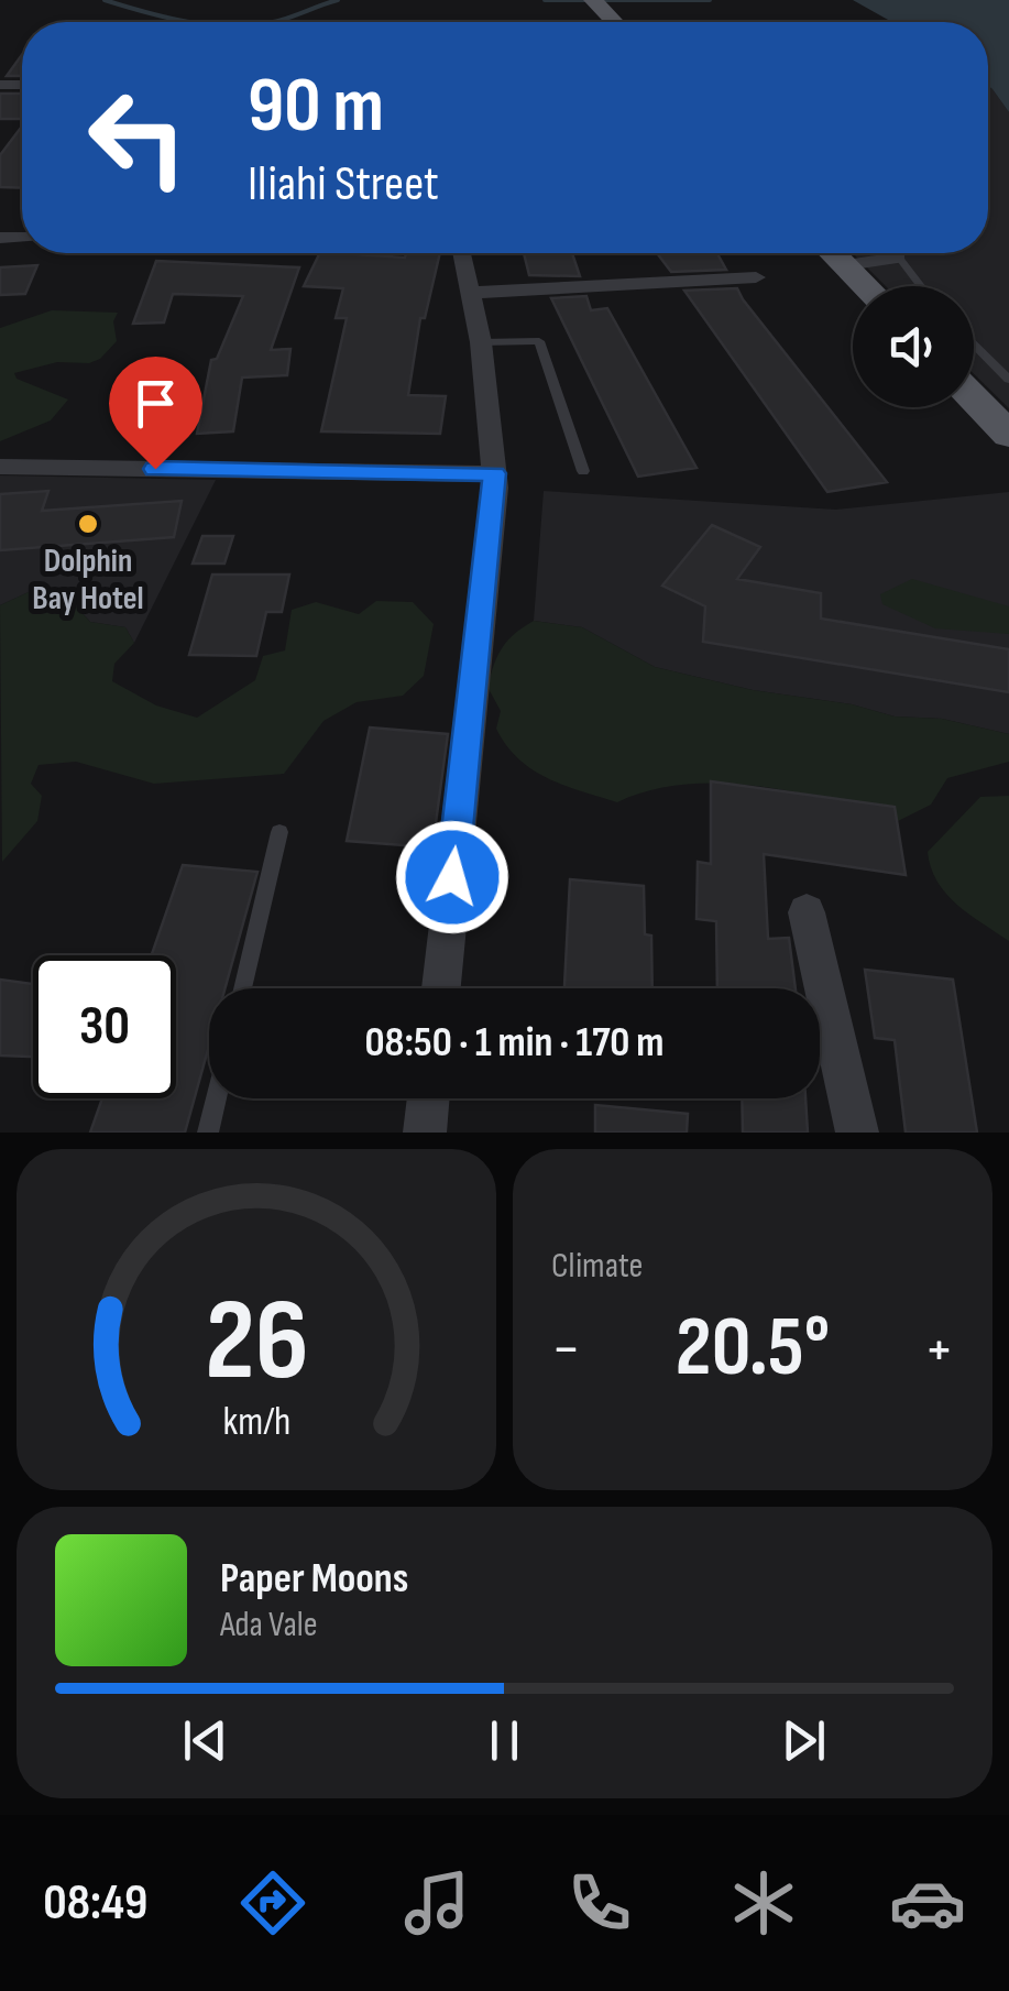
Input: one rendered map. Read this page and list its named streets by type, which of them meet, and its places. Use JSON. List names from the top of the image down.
{
  "places": ["Dolphin Bay Hotel"],
  "page": {
    "turn": ["90 m", "Iliahi Street"],
    "limit": "30",
    "trip": "08:50 · 1 min · 170 m",
    "tile": "Climate",
    "heat": ["−", "20.5°", "+"],
    "song": ["Paper Moons", "Ada Vale"],
    "tabs": "08:49",
    "gauge": ["26", "km/h"]
  }
}
